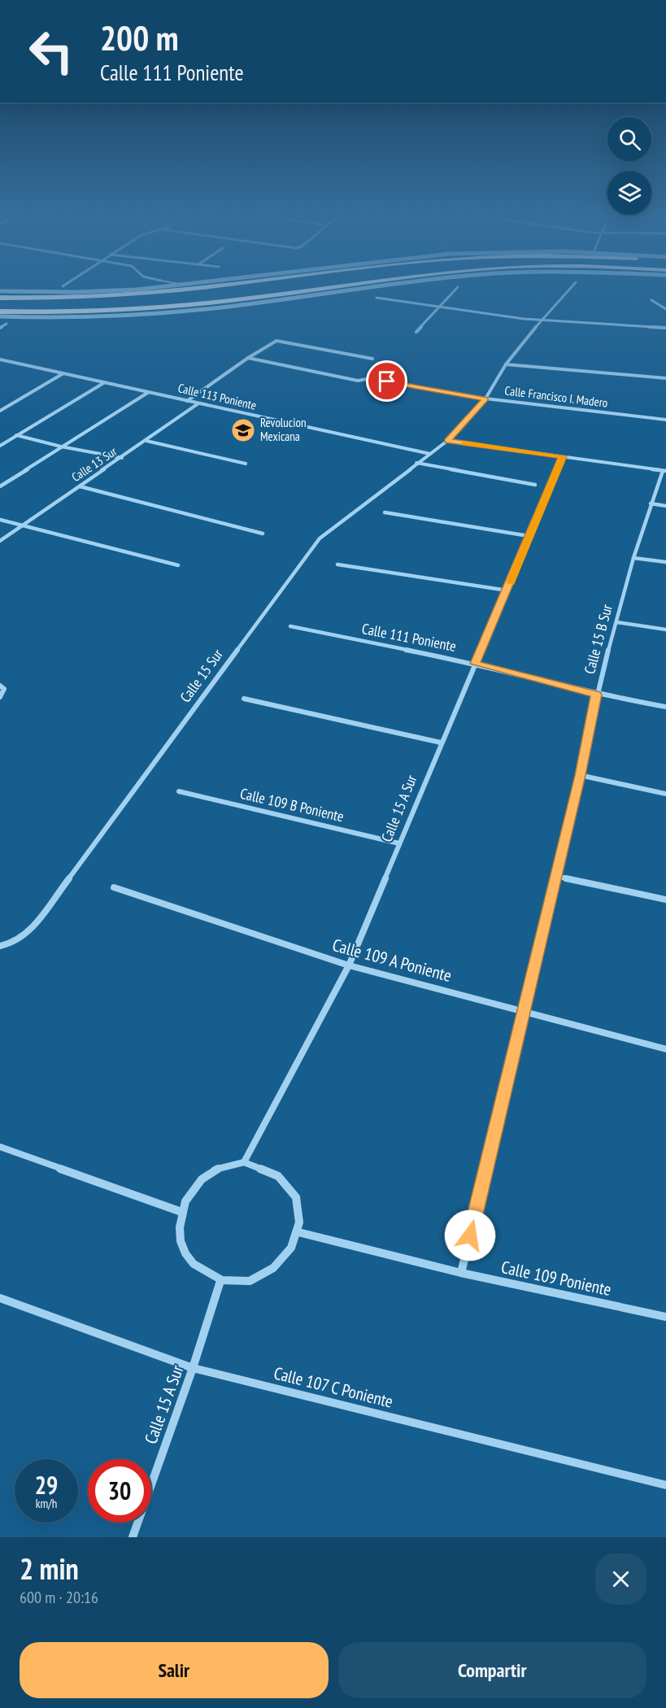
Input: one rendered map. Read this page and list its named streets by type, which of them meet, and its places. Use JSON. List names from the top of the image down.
{
  "streets": {
    "street": [
      "Calle 113 Poniente",
      "Calle Francisco I. Madero",
      "Calle 13 Sur",
      "Calle 111 Poniente",
      "Calle 15 B Sur",
      "Calle 15 Sur",
      "Calle 109 B Poniente",
      "Calle 15 A Sur",
      "Calle 109 A Poniente",
      "Calle 109 Poniente",
      "Calle 107 C Poniente"
    ]
  },
  "crossings": [
    ["Calle 113 Poniente", "Calle 13 Sur"],
    ["Calle 113 Poniente", "Calle 15 Sur"],
    ["Calle Francisco I. Madero", "Calle 15 Sur"],
    ["Calle 111 Poniente", "Calle 15 B Sur"],
    ["Calle 111 Poniente", "Calle 15 A Sur"],
    ["Calle 15 B Sur", "Calle 109 A Poniente"],
    ["Calle 15 B Sur", "Calle 109 Poniente"],
    ["Calle 109 B Poniente", "Calle 15 A Sur"],
    ["Calle 15 A Sur", "Calle 109 A Poniente"],
    ["Calle 15 A Sur", "Calle 109 Poniente"],
    ["Calle 15 A Sur", "Calle 107 C Poniente"]
  ],
  "places": {
    "school or university": ["Revolucion Mexicana"]
  },
  "page": {
    "turn": ["200 m", "Calle 111 Poniente"],
    "speed": "29 km/h",
    "limit": "30",
    "heading": ["2 min", "600 m · 20:16"],
    "buttons": ["Salir", "Compartir"]
  }
}
